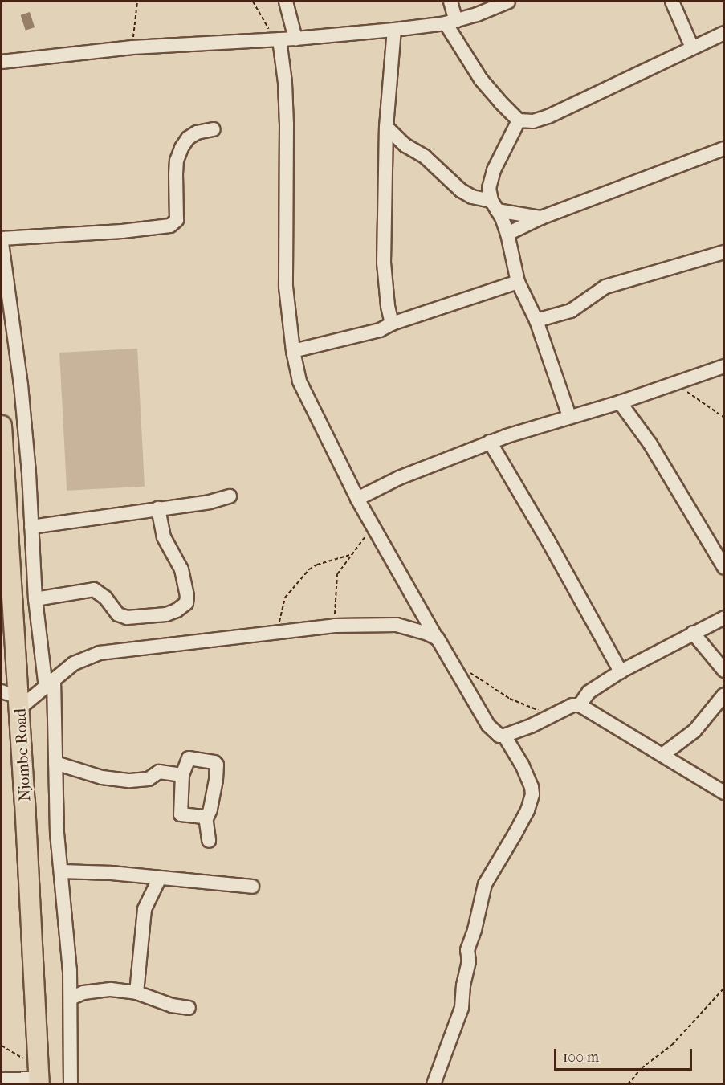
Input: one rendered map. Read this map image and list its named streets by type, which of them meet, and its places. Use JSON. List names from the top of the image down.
{
  "streets": {
    "highway": ["Njombe Road"]
  },
  "scale_bar": "100 m"
}
